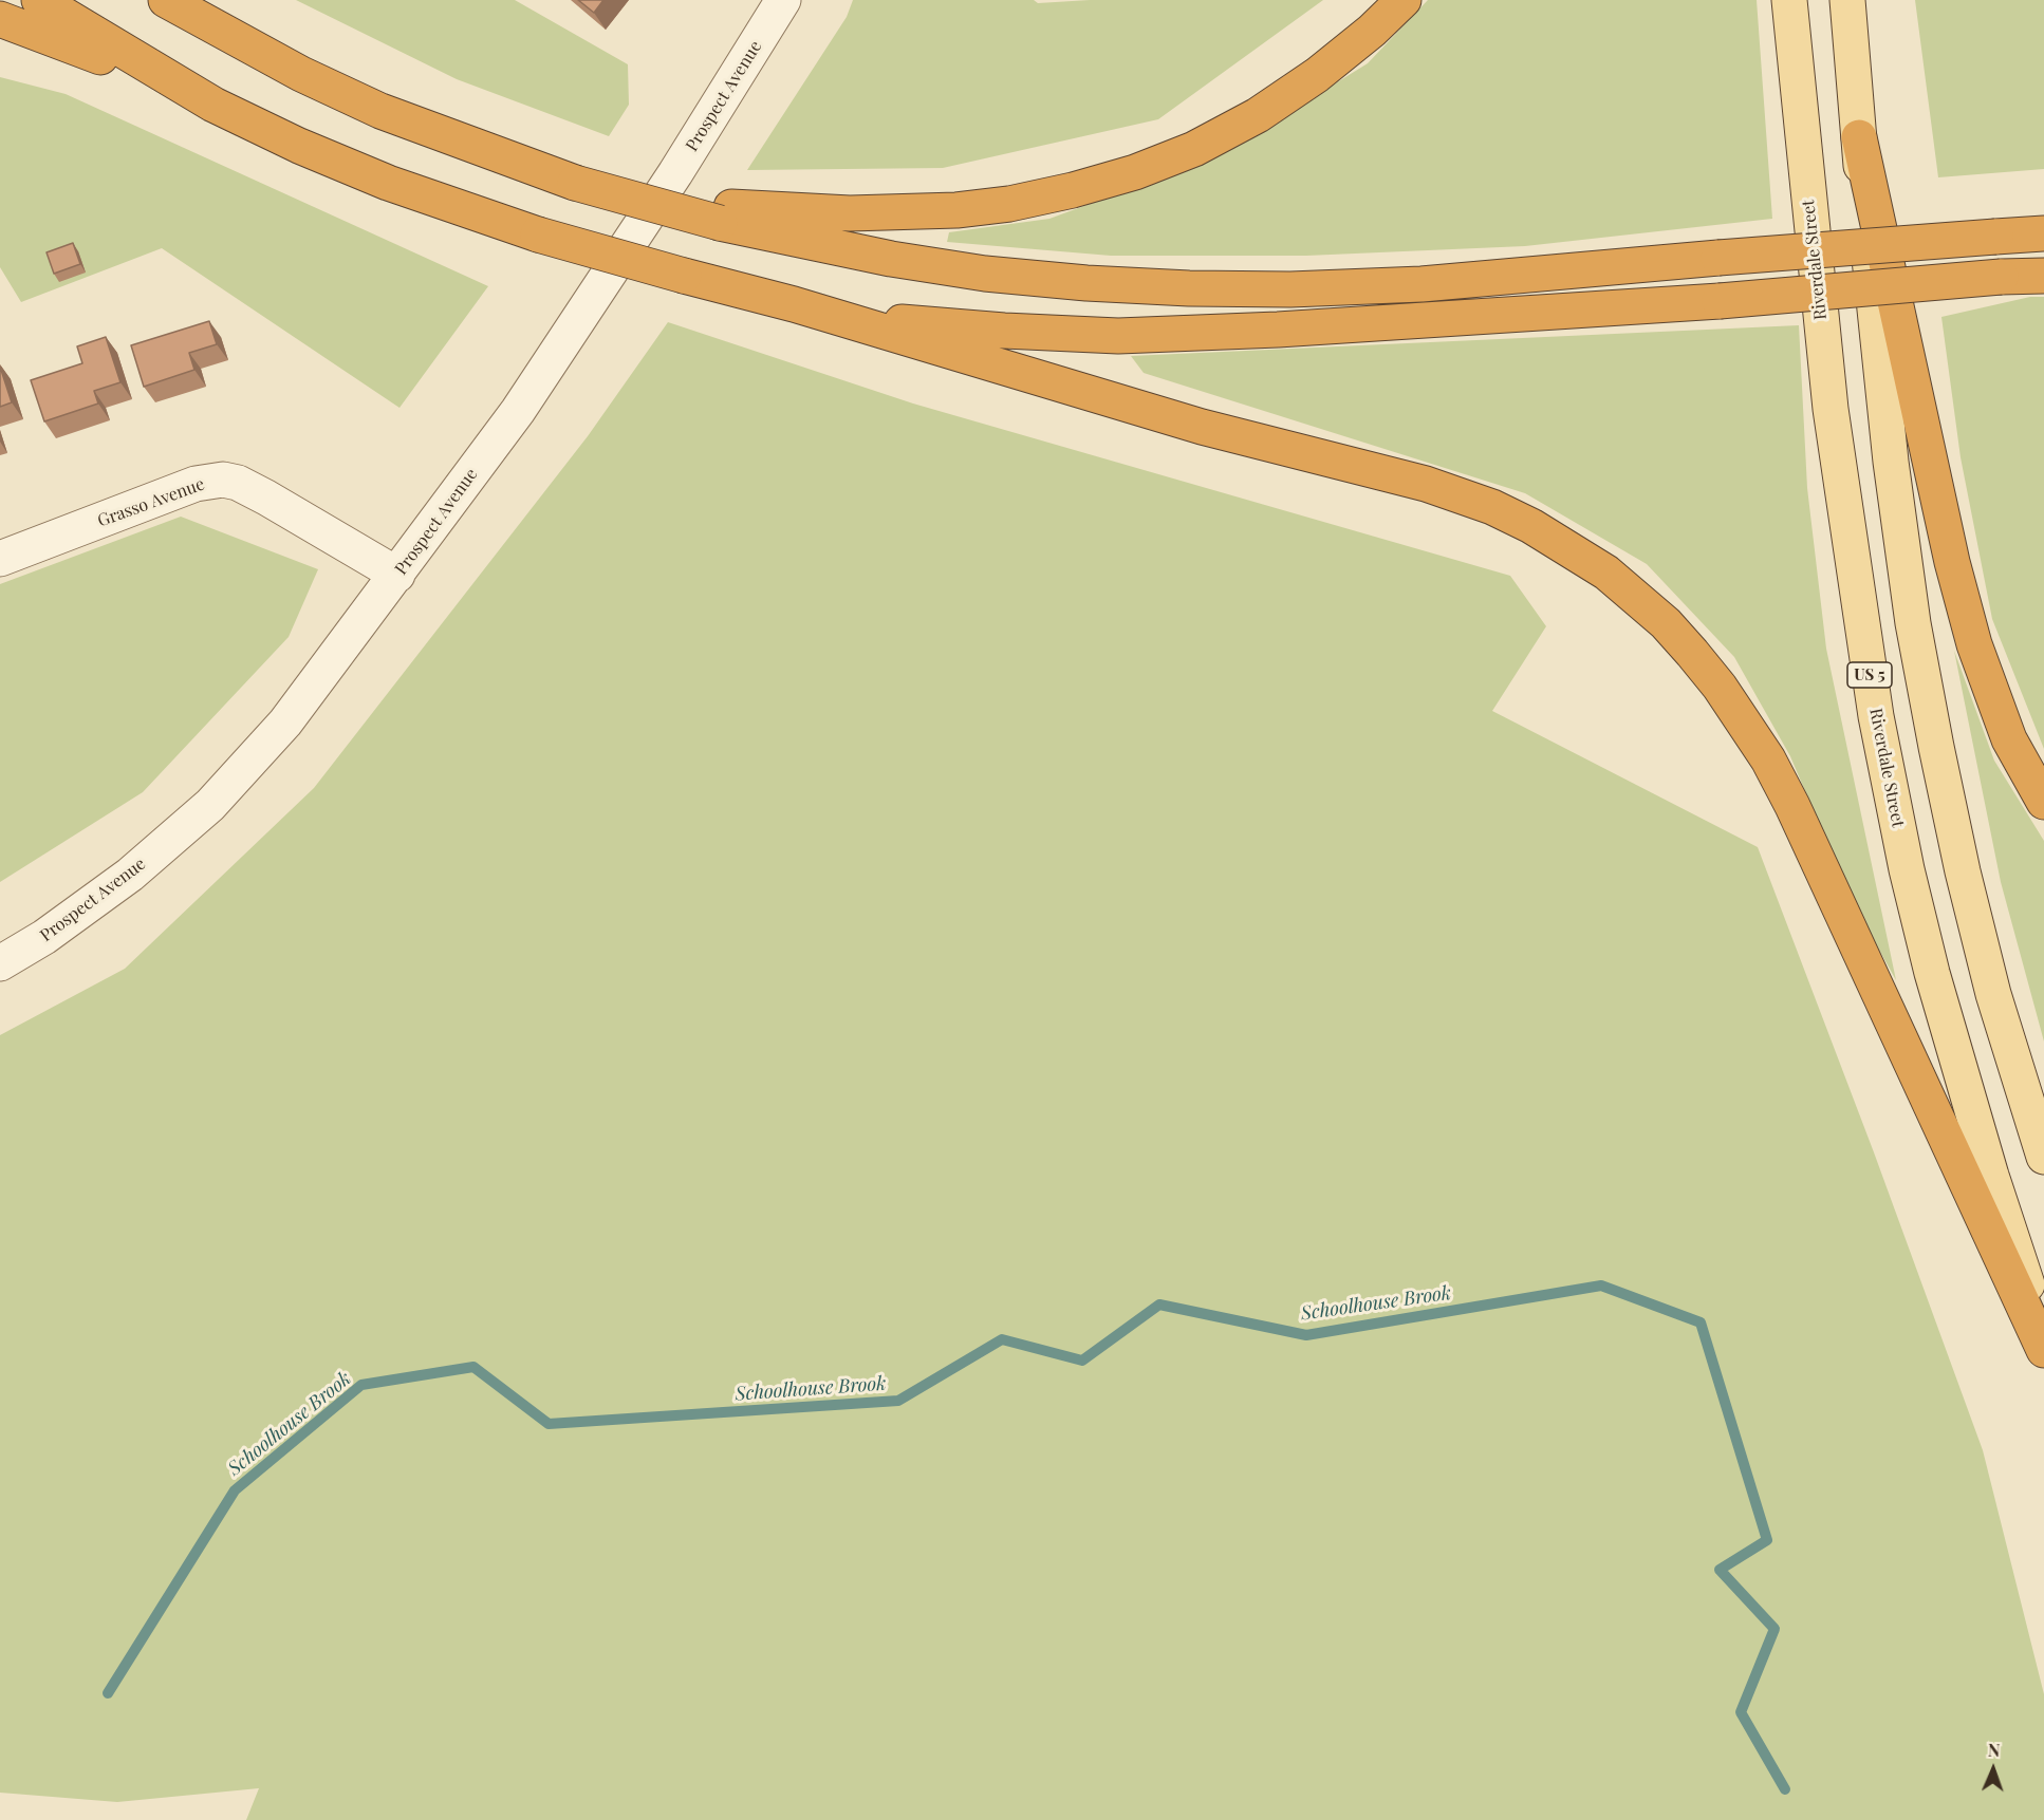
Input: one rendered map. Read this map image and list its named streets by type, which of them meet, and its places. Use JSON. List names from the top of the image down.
{
  "streets": {
    "main road": ["Riverdale Street", "US 5"],
    "street": ["Prospect Avenue", "Grasso Avenue"]
  },
  "crossings": [
    ["Prospect Avenue", "Grasso Avenue"]
  ],
  "water": ["Schoolhouse Brook"],
  "north": "top"
}
